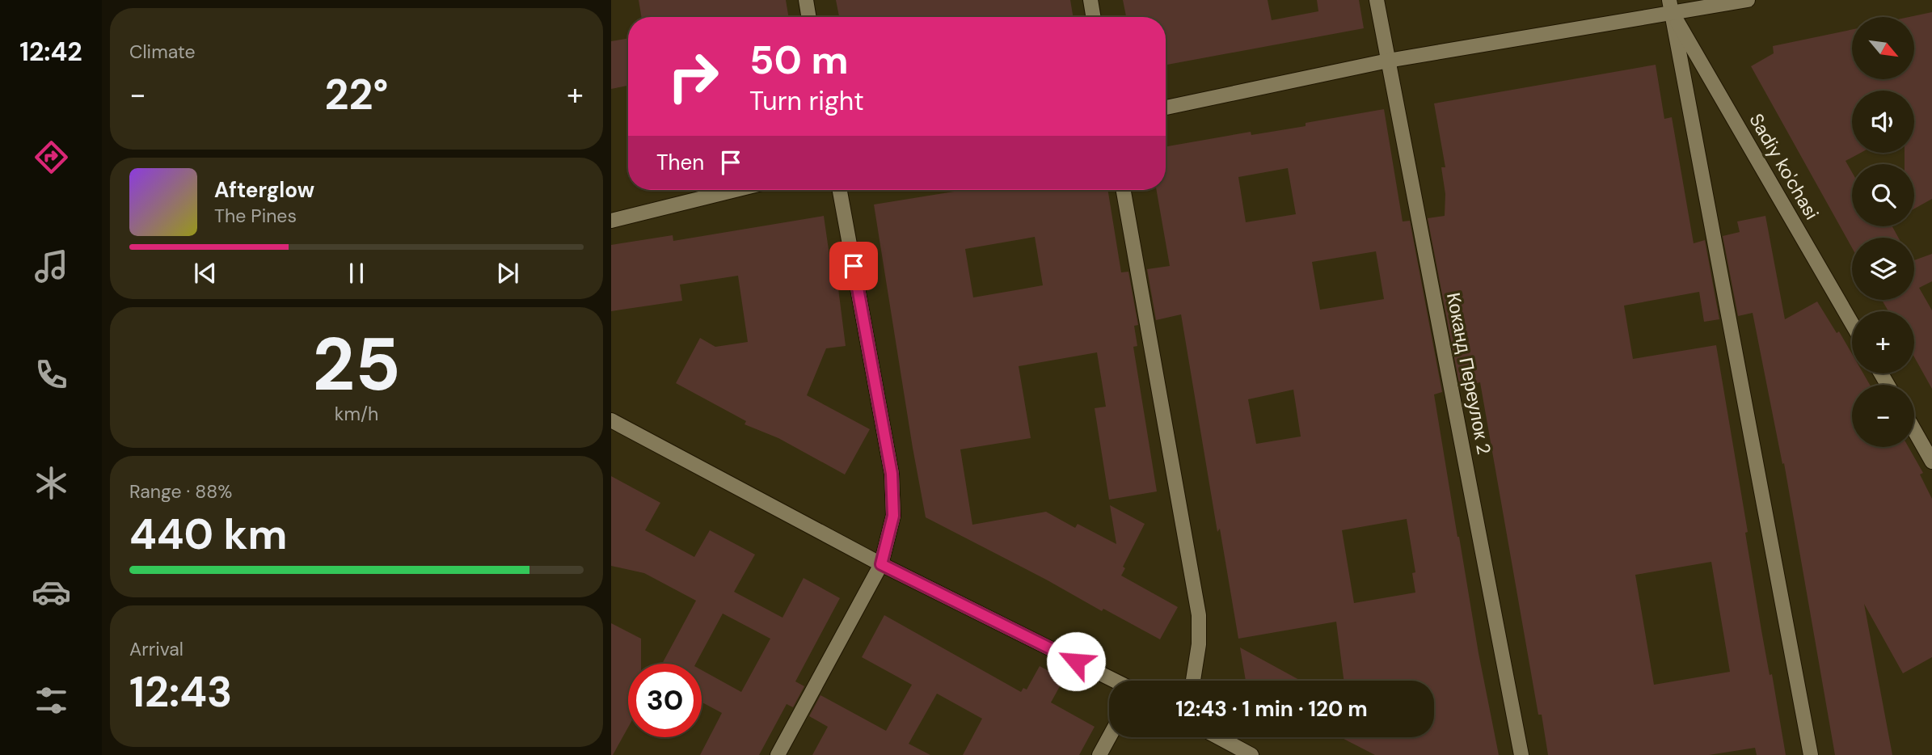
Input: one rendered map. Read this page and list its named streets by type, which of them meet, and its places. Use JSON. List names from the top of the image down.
{
  "streets": {
    "street": ["Sadiy ko'chasi", "Коканд Πереулок 2"]
  },
  "north": "bottom right",
  "page": {
    "tabs": "12:42",
    "tile": [
      "Climate",
      ["25", "km/h"],
      ["Range · 88%", "440 km"],
      ["Arrival", "12:43"]
    ],
    "map_buttons": ["+", "−"],
    "turn": ["50 m", "Turn right"],
    "heat": ["−", "22°", "+"],
    "then": "Then",
    "song": ["Afterglow", "The Pines"],
    "limit": "30",
    "trip": "12:43 · 1 min · 120 m"
  }
}
